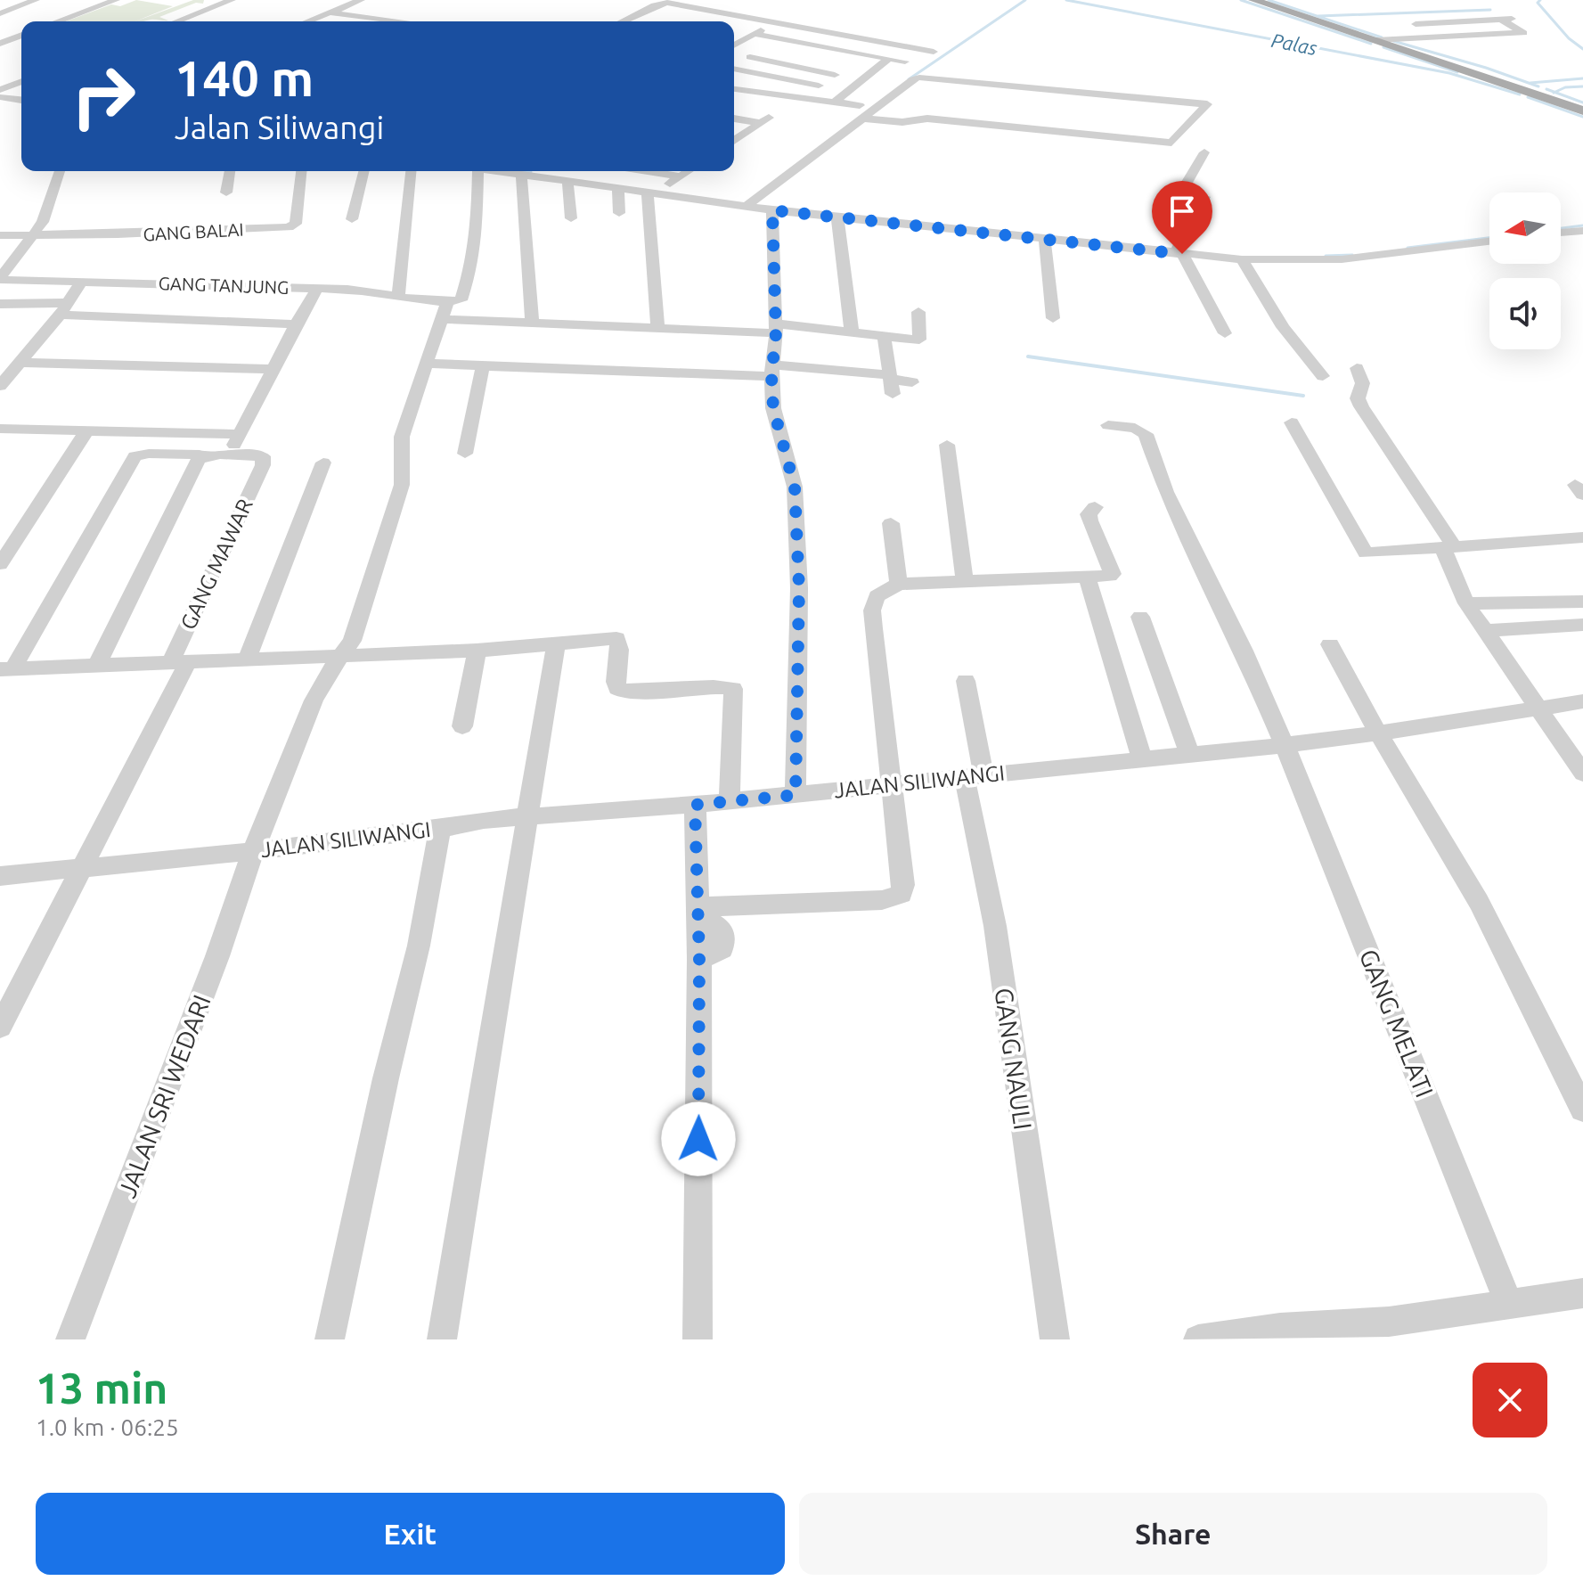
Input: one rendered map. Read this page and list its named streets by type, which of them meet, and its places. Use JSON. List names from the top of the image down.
{
  "streets": {
    "street": [
      "GANG BALAI",
      "GANG TANJUNG",
      "GANG MAWAR",
      "JALAN SILIWANGI",
      "GANG MELATI",
      "GANG NAULI",
      "JALAN SRI WEDARI"
    ]
  },
  "crossings": [
    ["GANG TANJUNG", "JALAN SRI WEDARI"],
    ["GANG MAWAR", "JALAN SILIWANGI"],
    ["JALAN SILIWANGI", "GANG MELATI"],
    ["JALAN SILIWANGI", "GANG NAULI"],
    ["JALAN SILIWANGI", "JALAN SRI WEDARI"]
  ],
  "water": ["Palas"],
  "north": "left",
  "page": {
    "turn": ["140 m", "Jalan Siliwangi"],
    "heading": ["13 min", "1.0 km · 06:25"],
    "buttons": ["Exit", "Share"]
  }
}
